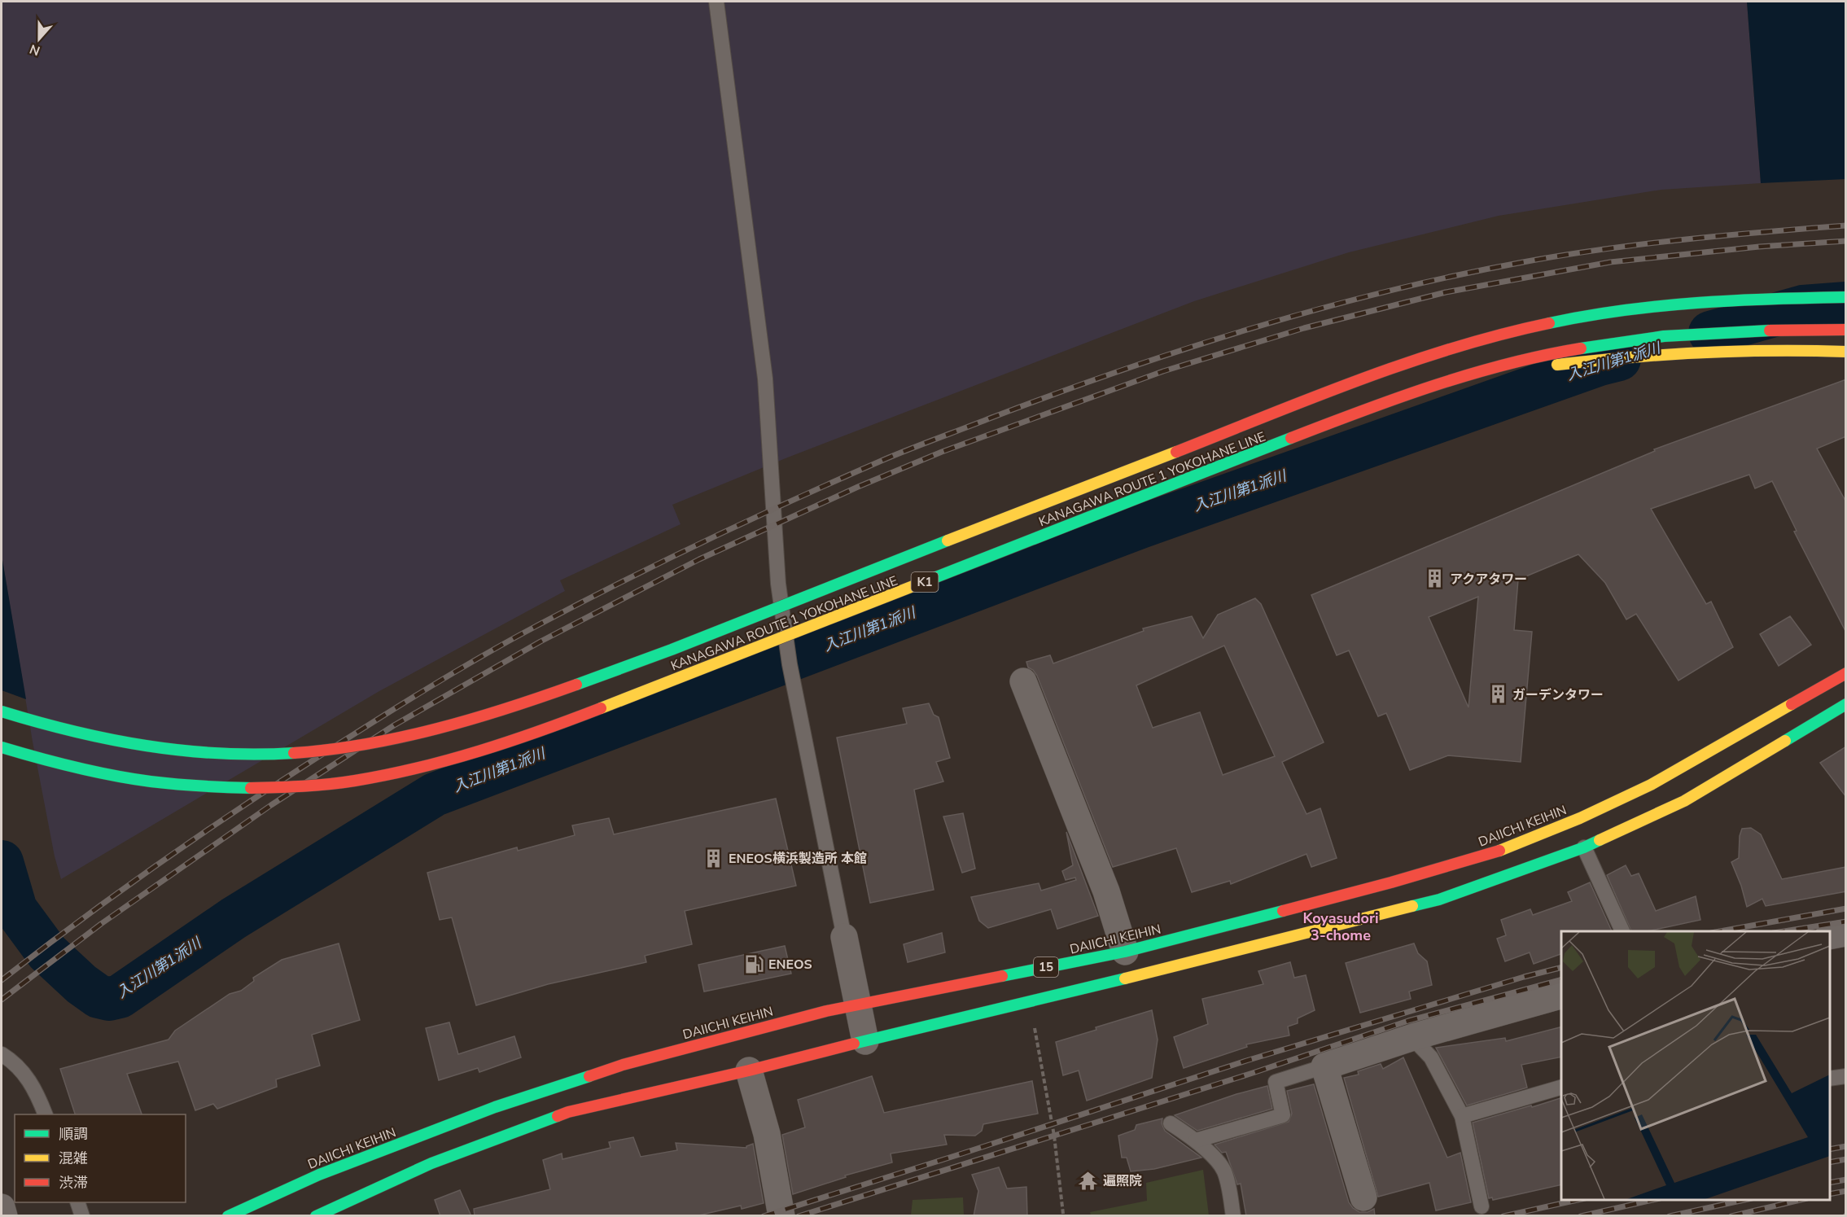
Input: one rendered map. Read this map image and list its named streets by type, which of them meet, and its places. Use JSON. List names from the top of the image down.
{
  "streets": {
    "highway": [
      "KANAGAWA ROUTE 1 YOKOHANE LINE",
      "K1",
      "DAIICHI KEIHIN",
      "15"
    ]
  },
  "districts": ["Koyasudori 3-chome"],
  "water": ["入江川第1派川"],
  "places": {
    "building": ["アクアタワー", "ガーデンタワー", "ENEOS横浜製造所 本館"],
    "fuel station": ["ENEOS"],
    "temple": ["遍照院"]
  },
  "legend": ["順調", "混雑", "渋滞"],
  "north": "bottom"
}
